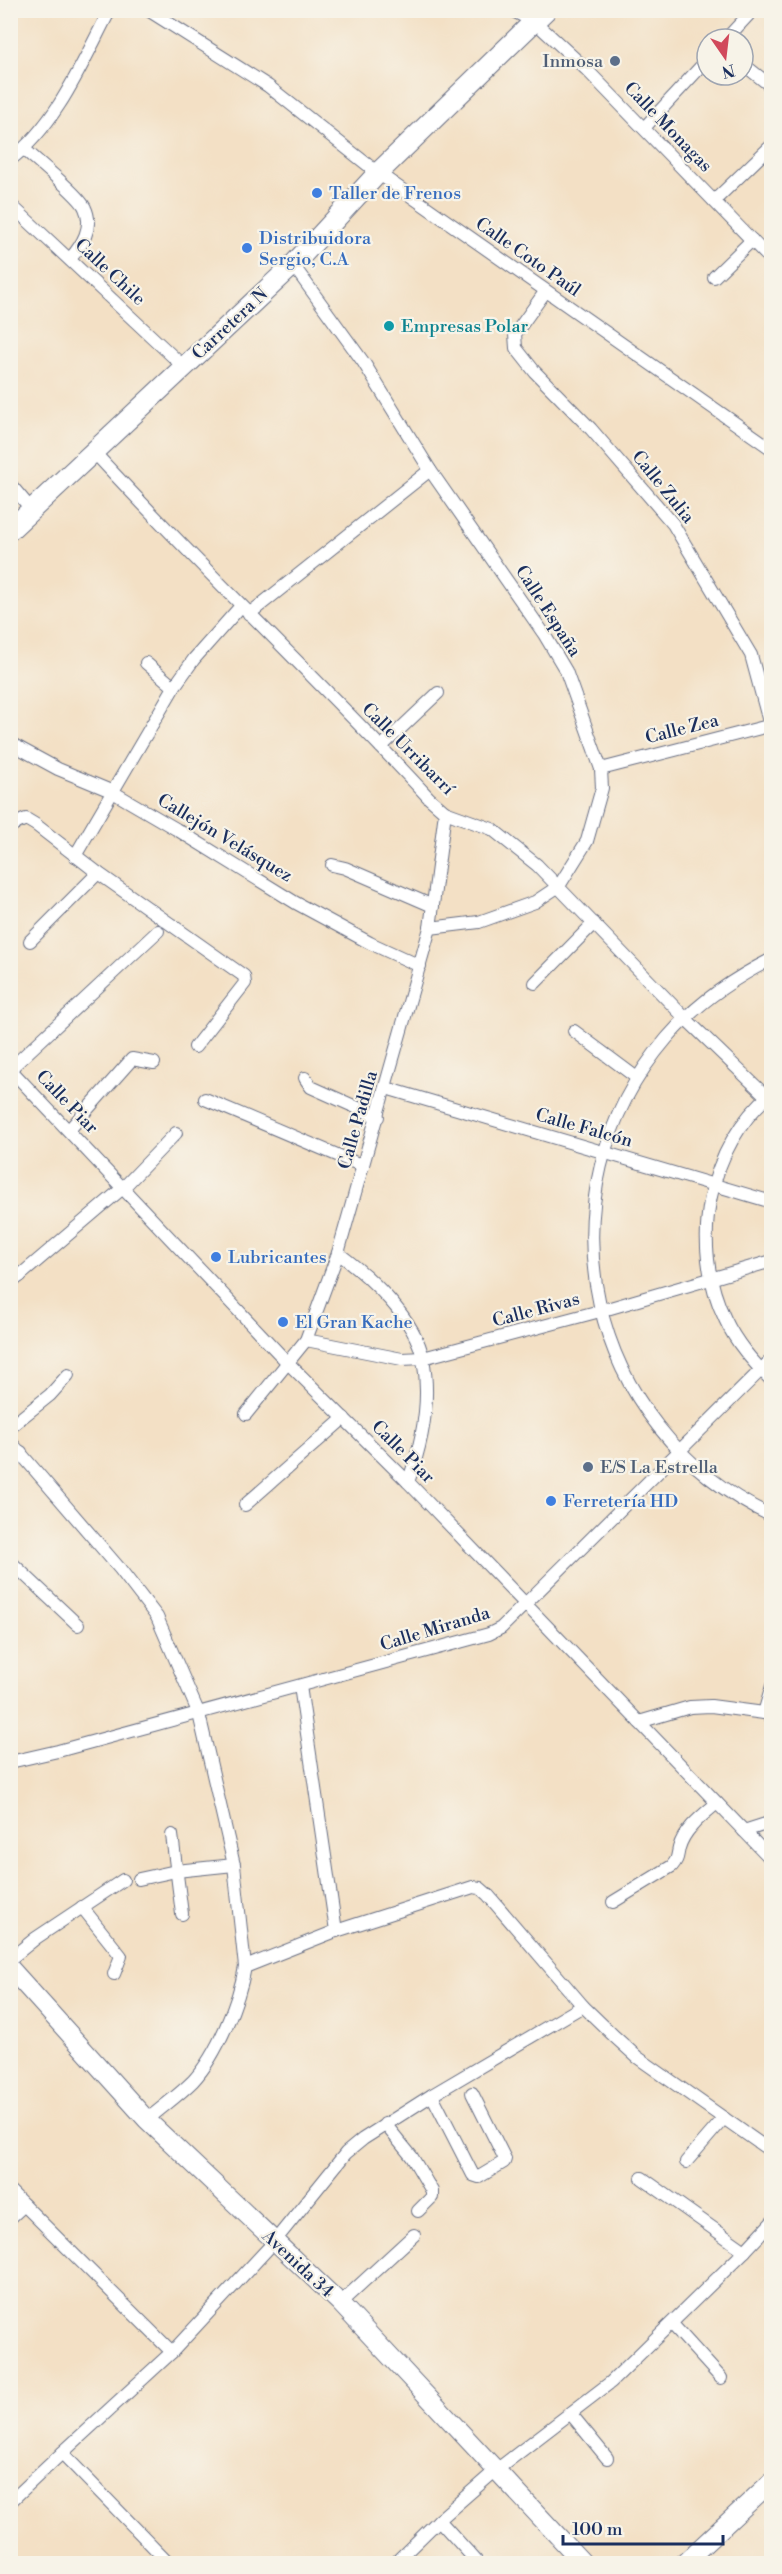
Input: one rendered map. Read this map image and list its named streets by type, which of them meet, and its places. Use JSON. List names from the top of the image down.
{
  "streets": {
    "main road": ["Carretera N"],
    "street": [
      "Calle Monagas",
      "Calle Coto Paúl",
      "Calle Chile",
      "Calle Zulia",
      "Calle España",
      "Calle Zea",
      "Calle Urribarrí",
      "Callejón Velásquez",
      "Calle Piar",
      "Calle Padilla",
      "Calle Falcón",
      "Calle Rivas",
      "Calle Miranda",
      "Avenida 34"
    ]
  },
  "crossings": [
    ["Calle Monagas", "Carretera N"],
    ["Calle Coto Paúl", "Carretera N"],
    ["Calle Coto Paúl", "Calle Zulia"],
    ["Calle Chile", "Carretera N"],
    ["Carretera N", "Calle España"],
    ["Carretera N", "Calle Urribarrí"],
    ["Calle Zulia", "Calle Zea"],
    ["Calle España", "Calle Zea"],
    ["Calle España", "Calle Urribarrí"],
    ["Calle España", "Calle Padilla"],
    ["Calle Urribarrí", "Calle Padilla"],
    ["Callejón Velásquez", "Calle Padilla"],
    ["Calle Piar", "Calle Padilla"],
    ["Calle Piar", "Calle Miranda"],
    ["Calle Padilla", "Calle Falcón"],
    ["Calle Padilla", "Calle Rivas"]
  ],
  "places": [
    "Inmosa",
    "Taller de Frenos",
    "Distribuidora Sergio, C.A",
    "Empresas Polar",
    "Lubricantes",
    "El Gran Kache",
    "E/S La Estrella",
    "Ferretería HD"
  ],
  "scale_bar": "100 m",
  "north": "bottom"
}
